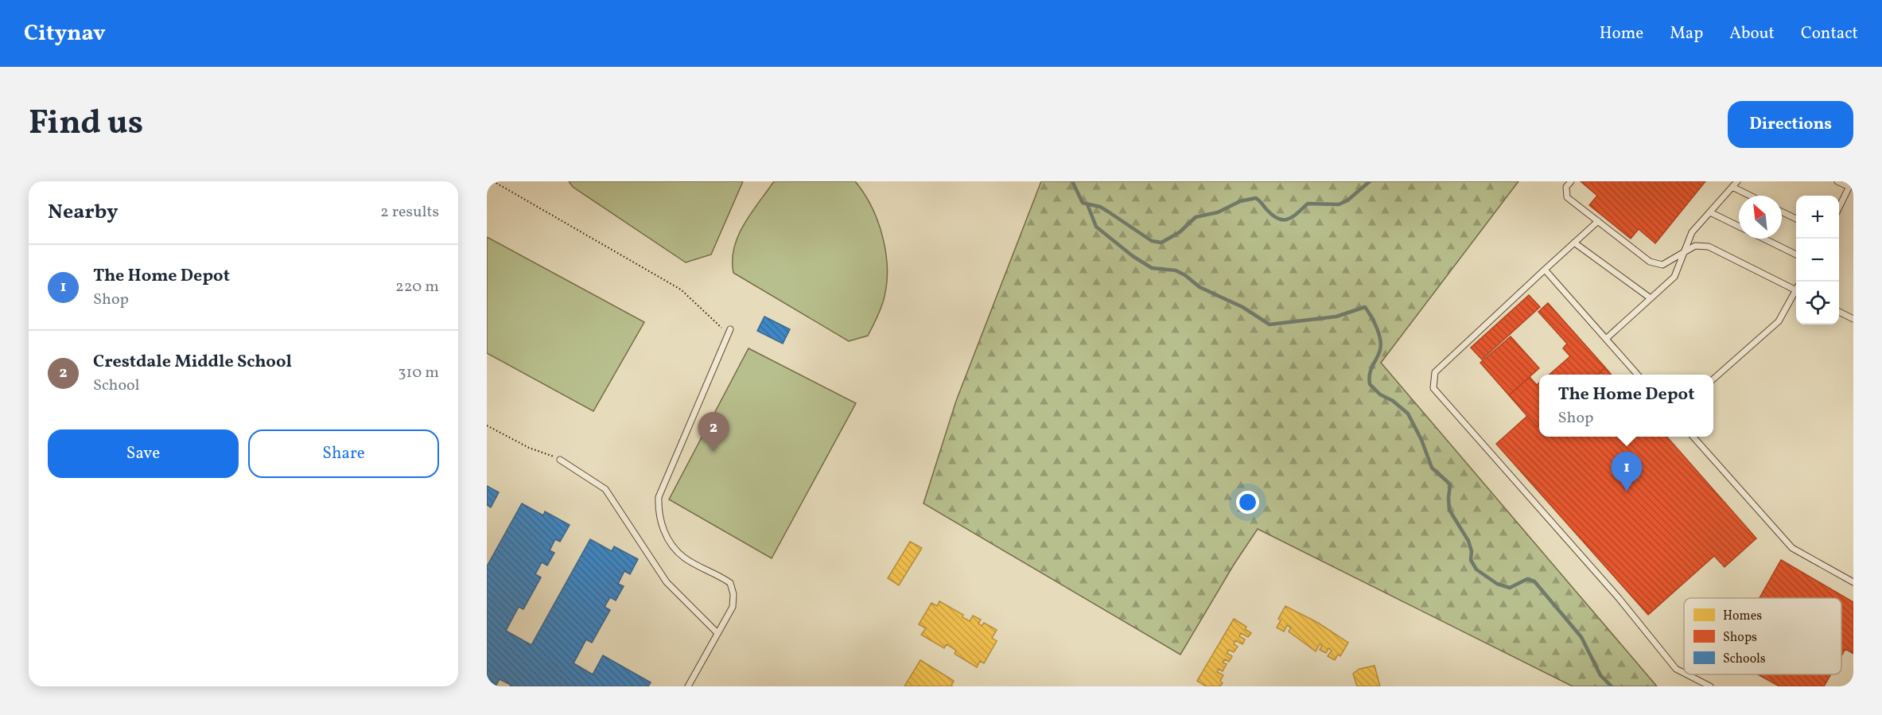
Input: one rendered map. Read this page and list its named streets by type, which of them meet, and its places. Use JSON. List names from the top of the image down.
{
  "legend": ["Homes", "Shops", "Schools"],
  "north": "top left",
  "page": {
    "header": "Citynav",
    "nav": [
      "Home",
      "Map",
      "About",
      "Contact"
    ],
    "title": "Find us",
    "buttons": [
      "Directions",
      ["Save", "Share"]
    ],
    "heading": ["Nearby", "2 results"],
    "map_buttons": ["+", "−"],
    "list": [
      {
        "mark": "1",
        "name": "The Home Depot",
        "note": "Shop",
        "value": "220 m"
      },
      {
        "mark": "2",
        "name": "Crestdale Middle School",
        "note": "School",
        "value": "310 m"
      }
    ],
    "popup": ["The Home Depot", "Shop"],
    "pins": ["2", "1"]
  }
}
